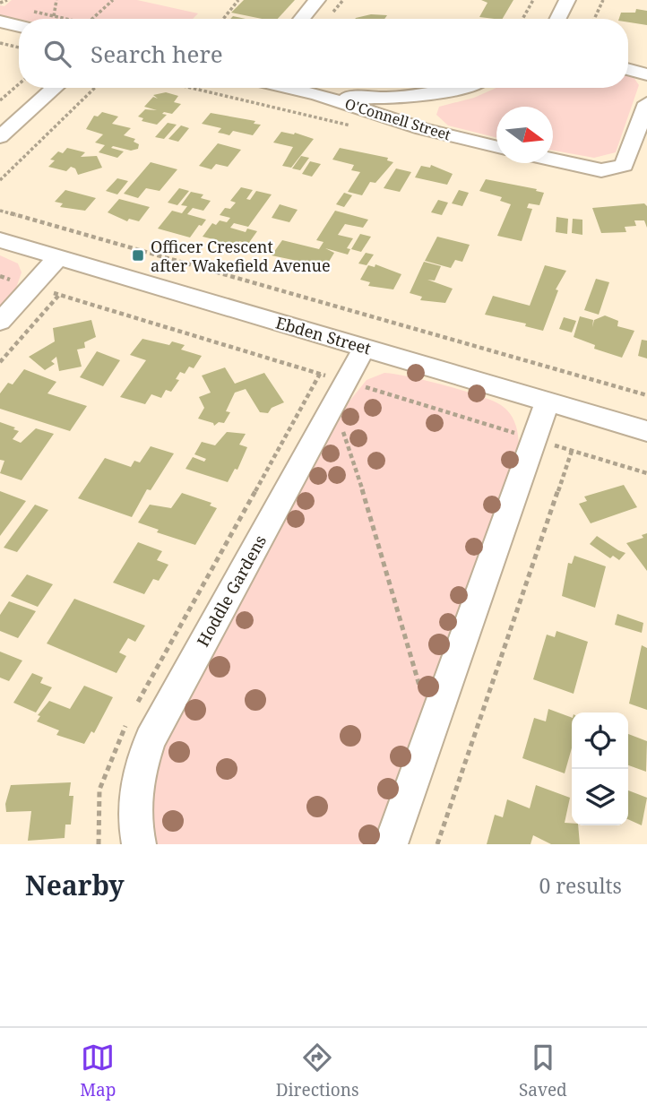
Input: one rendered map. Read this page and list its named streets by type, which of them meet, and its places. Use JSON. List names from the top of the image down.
{
  "streets": {
    "street": ["O'Connell Street", "Ebden Street", "Hoddle Gardens"]
  },
  "crossings": [
    ["Ebden Street", "Hoddle Gardens"]
  ],
  "places": {
    "transit": ["Officer Crescent after Wakefield Avenue"]
  },
  "north": "right",
  "page": {
    "search": "Search here",
    "heading": ["Nearby", "0 results"],
    "nav": ["Map", "Directions", "Saved"]
  }
}
